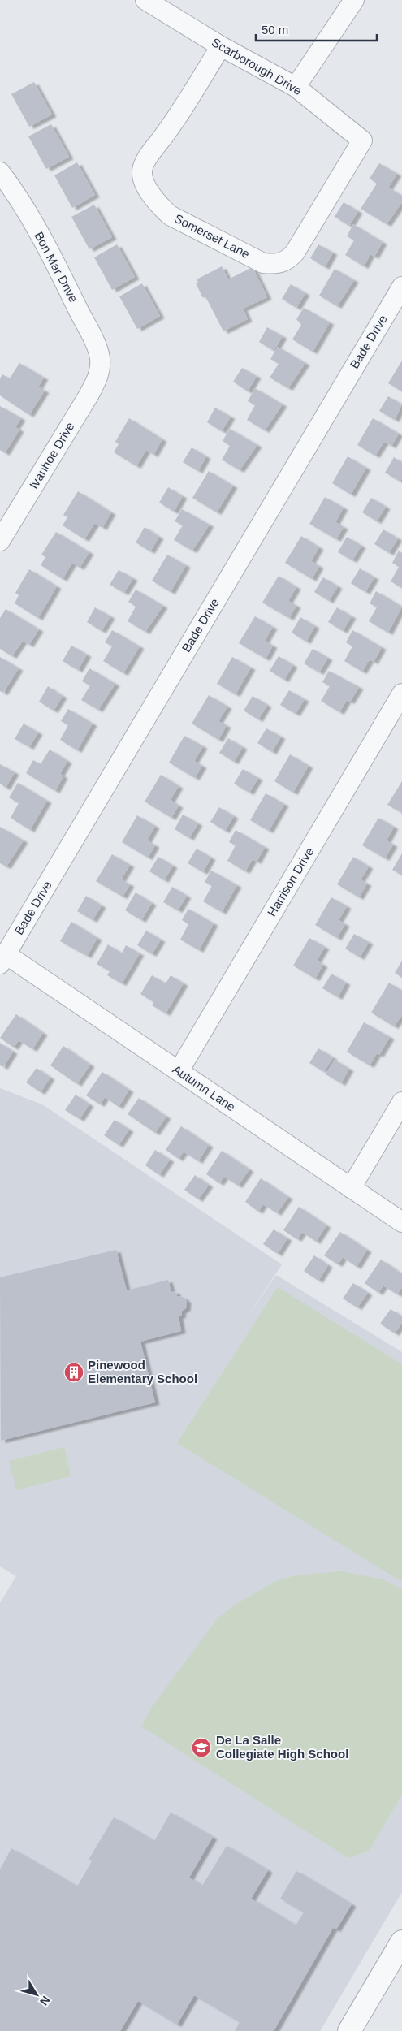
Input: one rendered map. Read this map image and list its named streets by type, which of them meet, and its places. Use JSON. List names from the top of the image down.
{
  "streets": {
    "street": [
      "Scarborough Drive",
      "Somerset Lane",
      "Bon Mar Drive",
      "Bade Drive",
      "Ivanhoe Drive",
      "Harrison Drive",
      "Autumn Lane"
    ]
  },
  "crossings": [
    ["Scarborough Drive", "Somerset Lane"],
    ["Bon Mar Drive", "Ivanhoe Drive"],
    ["Bade Drive", "Autumn Lane"],
    ["Harrison Drive", "Autumn Lane"]
  ],
  "places": {
    "building": ["Pinewood Elementary School"],
    "school or university": ["De La Salle Collegiate High School"]
  },
  "scale_bar": "50 m",
  "north": "bottom right"
}
